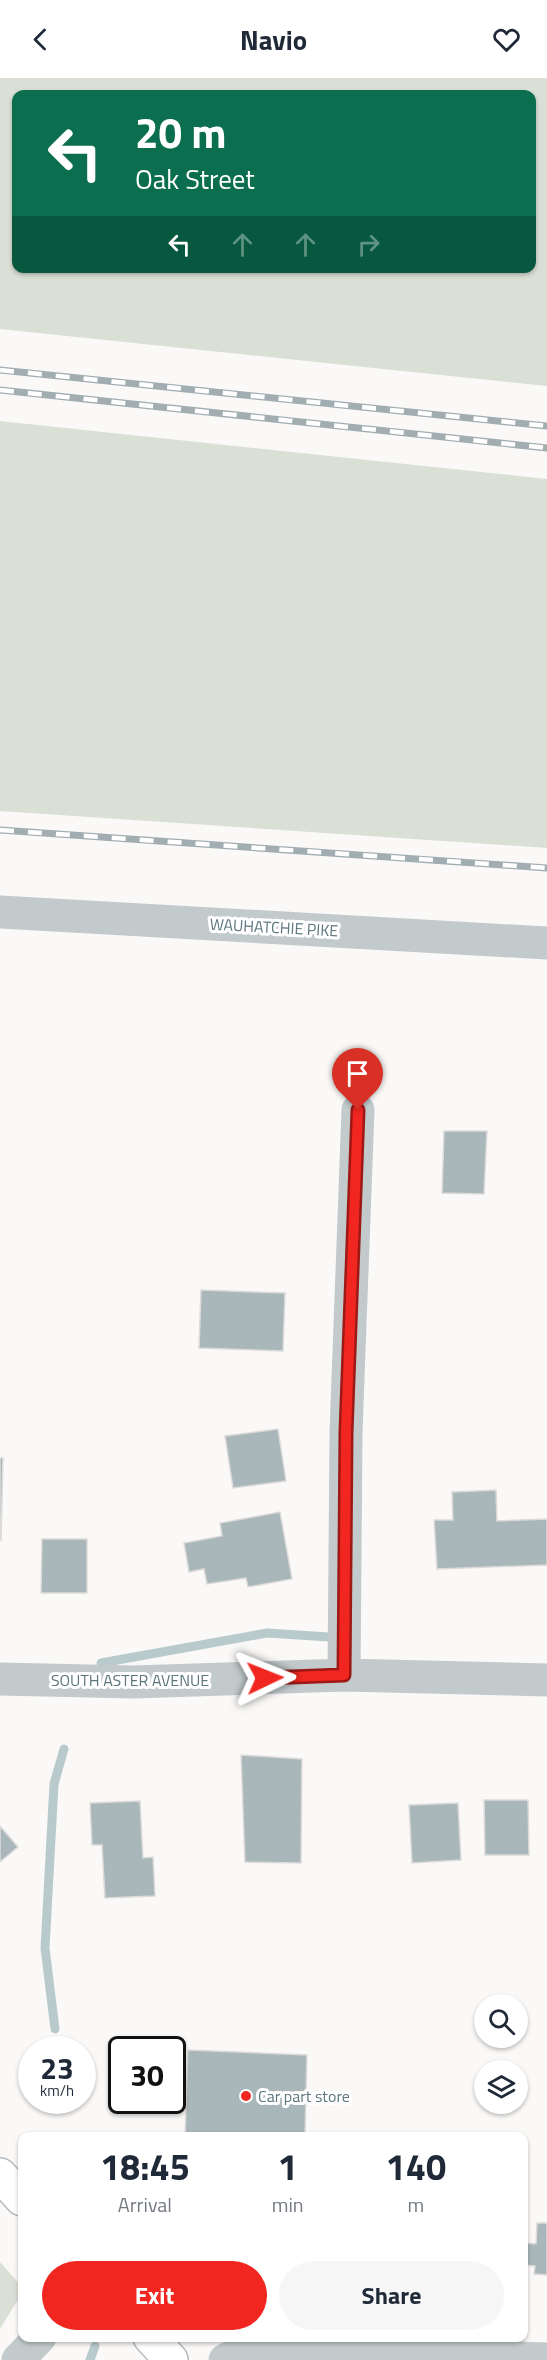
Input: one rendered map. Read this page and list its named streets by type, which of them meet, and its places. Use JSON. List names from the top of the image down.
{
  "streets": {
    "street": ["WAUHATCHIE PIKE", "SOUTH ASTER AVENUE"]
  },
  "places": ["Car part store"],
  "page": {
    "header": "Navio",
    "turn": ["20 m", "Oak Street"],
    "speed": "23 km/h",
    "limit": "30",
    "eta": [
      "18:45",
      "Arrival",
      "1",
      "min",
      "140",
      "m"
    ],
    "buttons": ["Exit", "Share"]
  }
}
